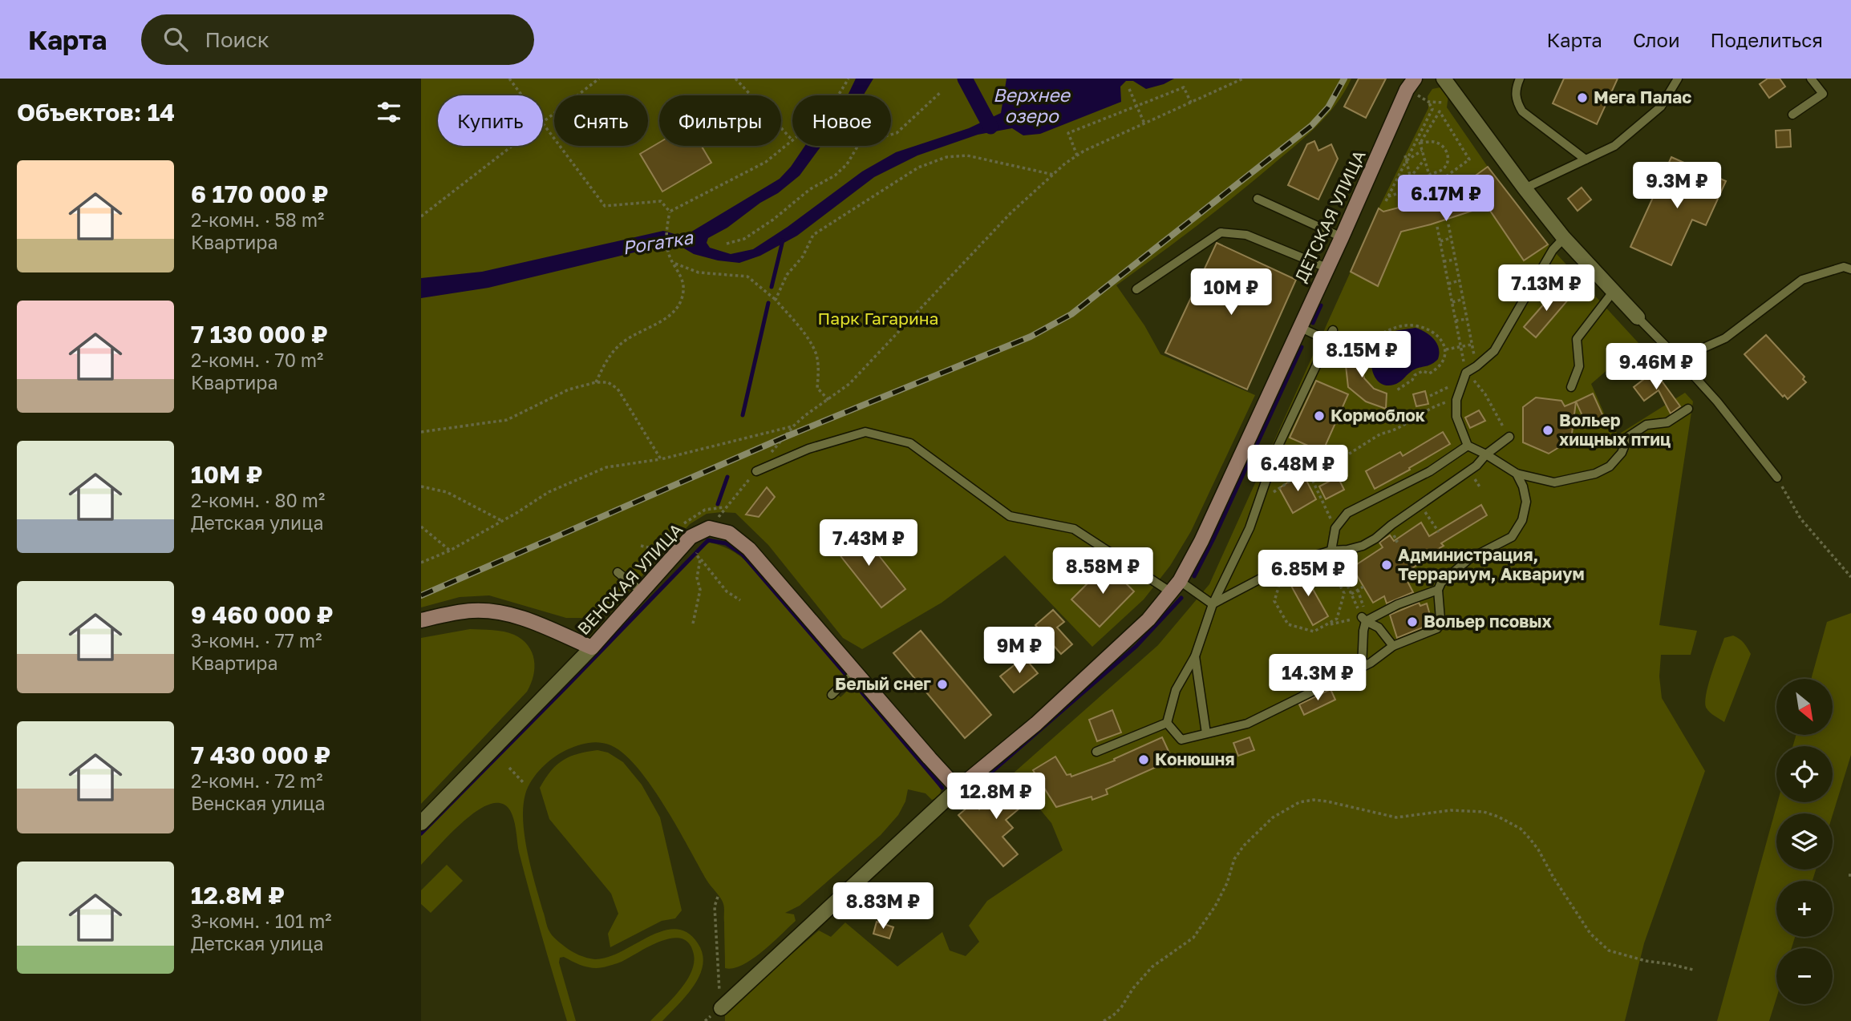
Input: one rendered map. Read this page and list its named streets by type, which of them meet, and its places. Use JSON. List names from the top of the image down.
{
  "streets": {
    "street": ["ДЕТСКАЯ УЛИЦА", "ВЕНСКАЯ УЛИЦА"]
  },
  "crossings": [
    ["ДЕТСКАЯ УЛИЦА", "ВЕНСКАЯ УЛИЦА"]
  ],
  "water": ["Верхнее озеро", "Рогатка"],
  "parks": ["Парк Гагарина"],
  "places": [
    "Мега Палас",
    "Кормоблок",
    "Вольер хищных птиц",
    "Администрация, Террариум, Аквариум",
    "Вольер псовых",
    "Белый снег",
    "Конюшня"
  ],
  "north": "bottom right",
  "page": {
    "header": "Карта",
    "search": "Поиск",
    "nav": ["Карта", "Слои", "Поделиться"],
    "heading": "Объектов: 14",
    "chip": [
      "Купить",
      "Снять",
      "Фильтры",
      "Новое"
    ],
    "list": [
      {
        "name": "6 170 000 ₽",
        "note": "2-комн. · 58 m² · Квартира"
      },
      {
        "name": "7 130 000 ₽",
        "note": "2-комн. · 70 m² · Квартира"
      },
      {
        "name": "10M ₽",
        "note": "2-комн. · 80 m² · Детская улица"
      },
      {
        "name": "9 460 000 ₽",
        "note": "3-комн. · 77 m² · Квартира"
      },
      {
        "name": "7 430 000 ₽",
        "note": "2-комн. · 72 m² · Венская улица"
      },
      {
        "name": "12.8M ₽",
        "note": "3-комн. · 101 m² · Детская улица"
      }
    ],
    "price": [
      "9.3M ₽",
      "6.17M ₽",
      "7.13M ₽",
      "10M ₽",
      "8.15M ₽",
      "9.46M ₽",
      "6.48M ₽",
      "7.43M ₽",
      "8.58M ₽",
      "6.85M ₽",
      "9M ₽",
      "14.3M ₽",
      "12.8M ₽",
      "8.83M ₽"
    ],
    "map_buttons": ["+", "−"]
  }
}
